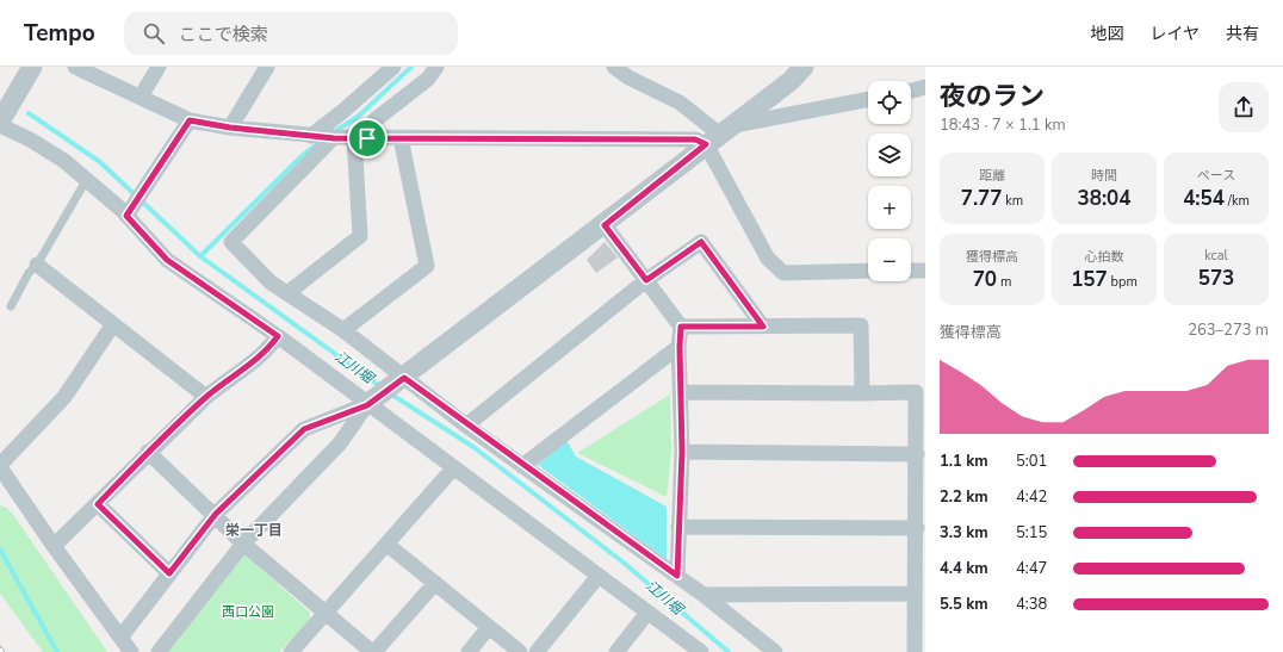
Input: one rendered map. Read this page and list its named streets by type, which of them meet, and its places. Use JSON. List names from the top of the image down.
{
  "districts": ["栄一丁目"],
  "water": ["江川堀"],
  "parks": ["西口公園"],
  "page": {
    "header": "Tempo",
    "search": "ここで検索",
    "nav": ["地図", "レイヤ", "共有"],
    "heading": ["夜のラン", "18:43 · 7 × 1.1 km"],
    "map_buttons": ["+", "−"],
    "stats": [
      ["距離", "7.77 km"],
      ["時間", "38:04"],
      ["ペース", "4:54 /km"],
      ["獲得標高", "70 m"],
      ["心拍数", "157 bpm"],
      ["kcal", "573"]
    ],
    "chart": ["獲得標高", "263–273 m"],
    "list": [
      {
        "name": "1.1 km",
        "note": "5:01"
      },
      {
        "name": "2.2 km",
        "note": "4:42"
      },
      {
        "name": "3.3 km",
        "note": "5:15"
      },
      {
        "name": "4.4 km",
        "note": "4:47"
      },
      {
        "name": "5.5 km",
        "note": "4:38"
      }
    ]
  }
}
